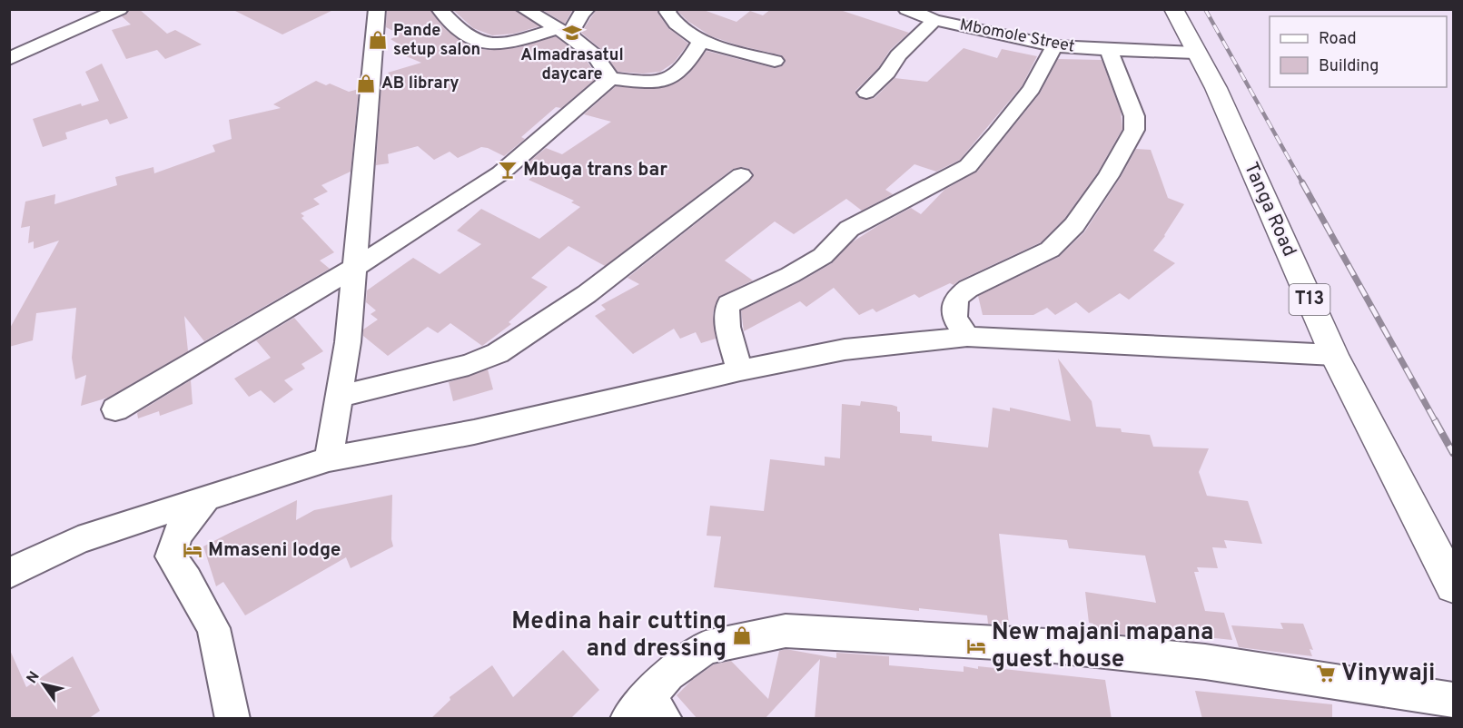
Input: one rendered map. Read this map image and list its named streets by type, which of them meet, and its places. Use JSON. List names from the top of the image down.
{
  "streets": {
    "highway": ["Tanga Road", "T13"],
    "street": ["Mbomole Street"]
  },
  "crossings": [
    ["Mbomole Street", "Tanga Road"]
  ],
  "places": {
    "school or university": ["Almadrasatul daycare"],
    "shop": ["Pande setup salon", "AB library", "Medina hair cutting and dressing"],
    "bar": ["Mbuga trans bar"],
    "hotel": ["Mmaseni lodge", "New majani mapana guest house"],
    "supermarket": ["Vinywaji"]
  },
  "legend": ["Road", "Building"],
  "north": "top left"
}
